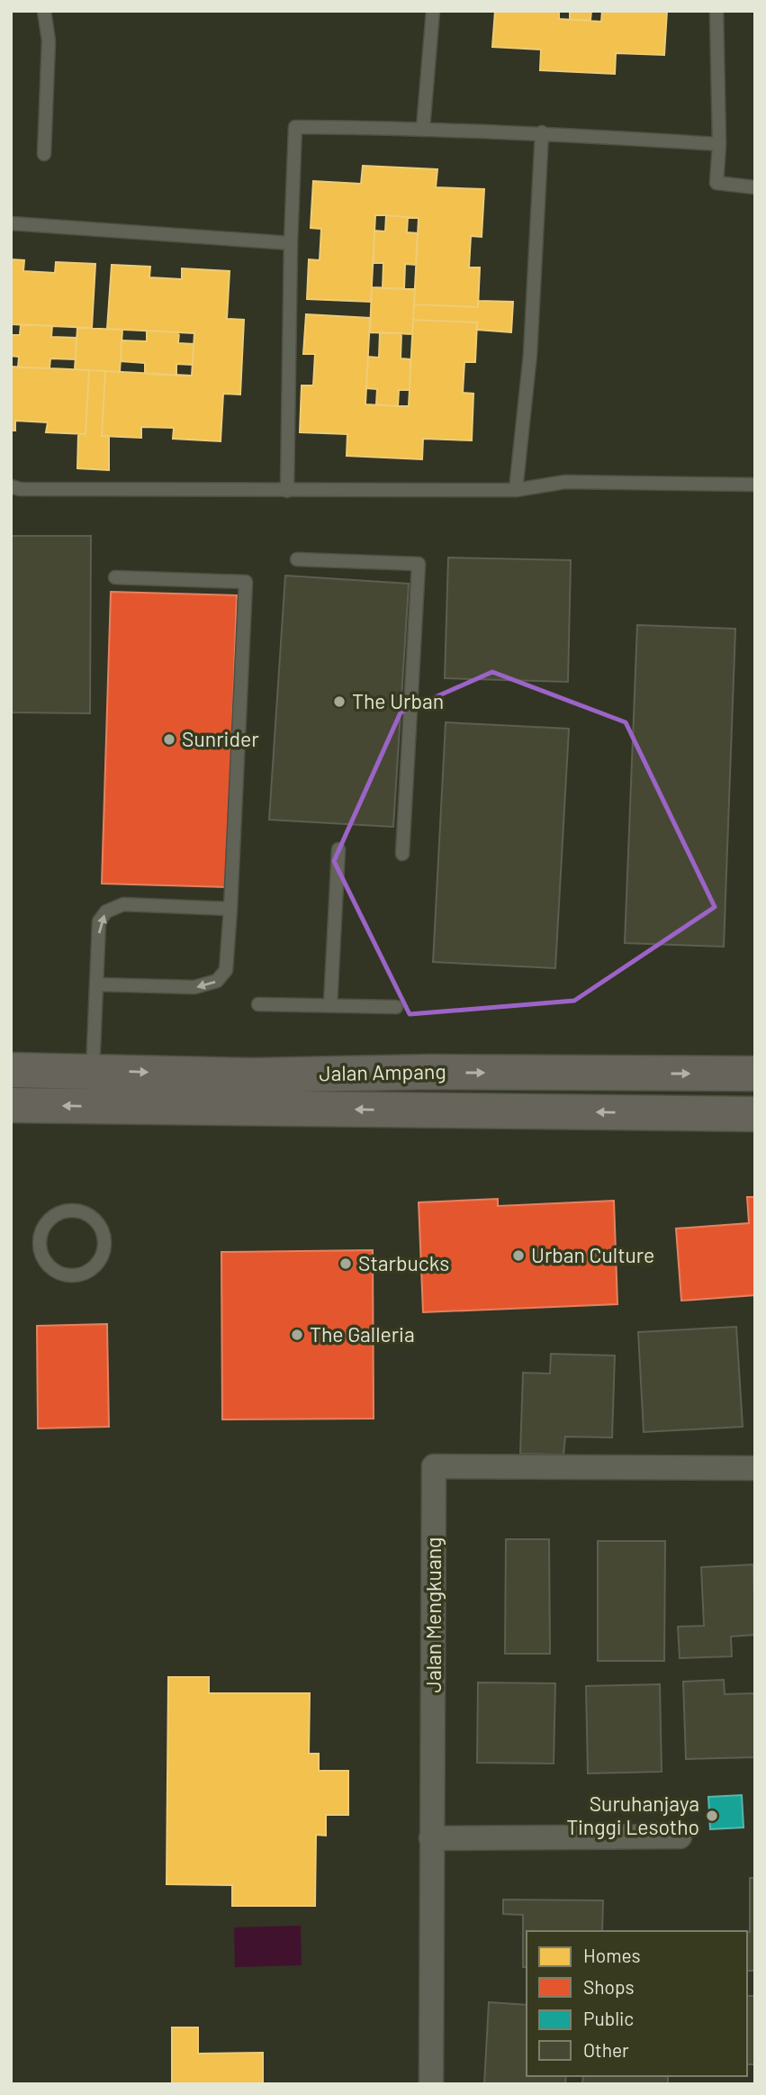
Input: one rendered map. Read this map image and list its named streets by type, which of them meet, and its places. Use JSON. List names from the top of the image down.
{
  "streets": {
    "main road": ["Jalan Ampang"],
    "street": ["Jalan Mengkuang"]
  },
  "places": [
    "The Urban",
    "Sunrider",
    "Urban Culture",
    "Starbucks",
    "The Galleria",
    "Suruhanjaya Tinggi Lesotho"
  ],
  "legend": [
    "Homes",
    "Shops",
    "Public",
    "Other"
  ]
}
